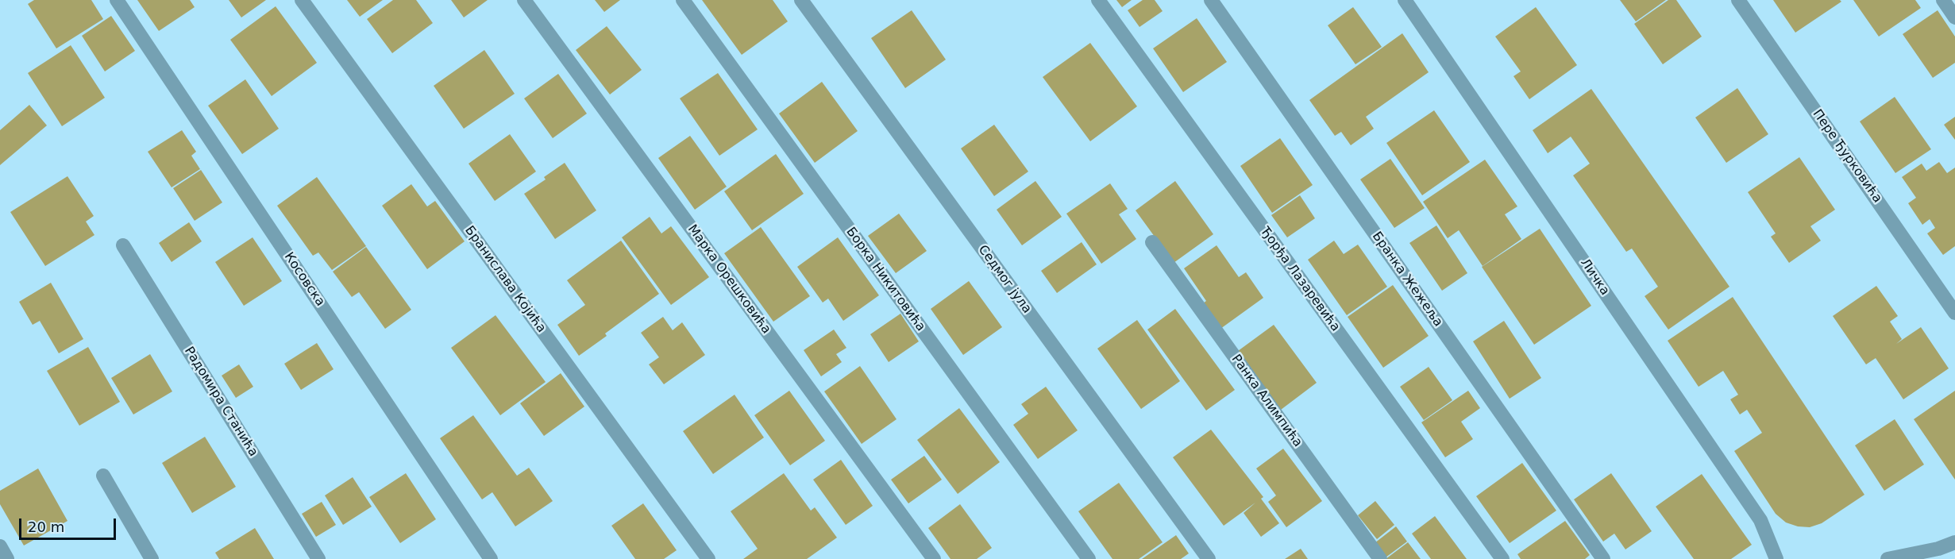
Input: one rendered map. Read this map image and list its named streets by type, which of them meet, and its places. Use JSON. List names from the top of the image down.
{
  "streets": {
    "street": [
      "Пере Ђурковића",
      "Личка",
      "Косовска",
      "Бранислава Којића",
      "Марка Орешковића",
      "Борка Никитовића",
      "Седмог јула",
      "Ђорђа Лазаревића",
      "Бранка Жежеља",
      "Ранка Алимпића",
      "Радомира Станића"
    ]
  },
  "scale_bar": "20 m"
}
